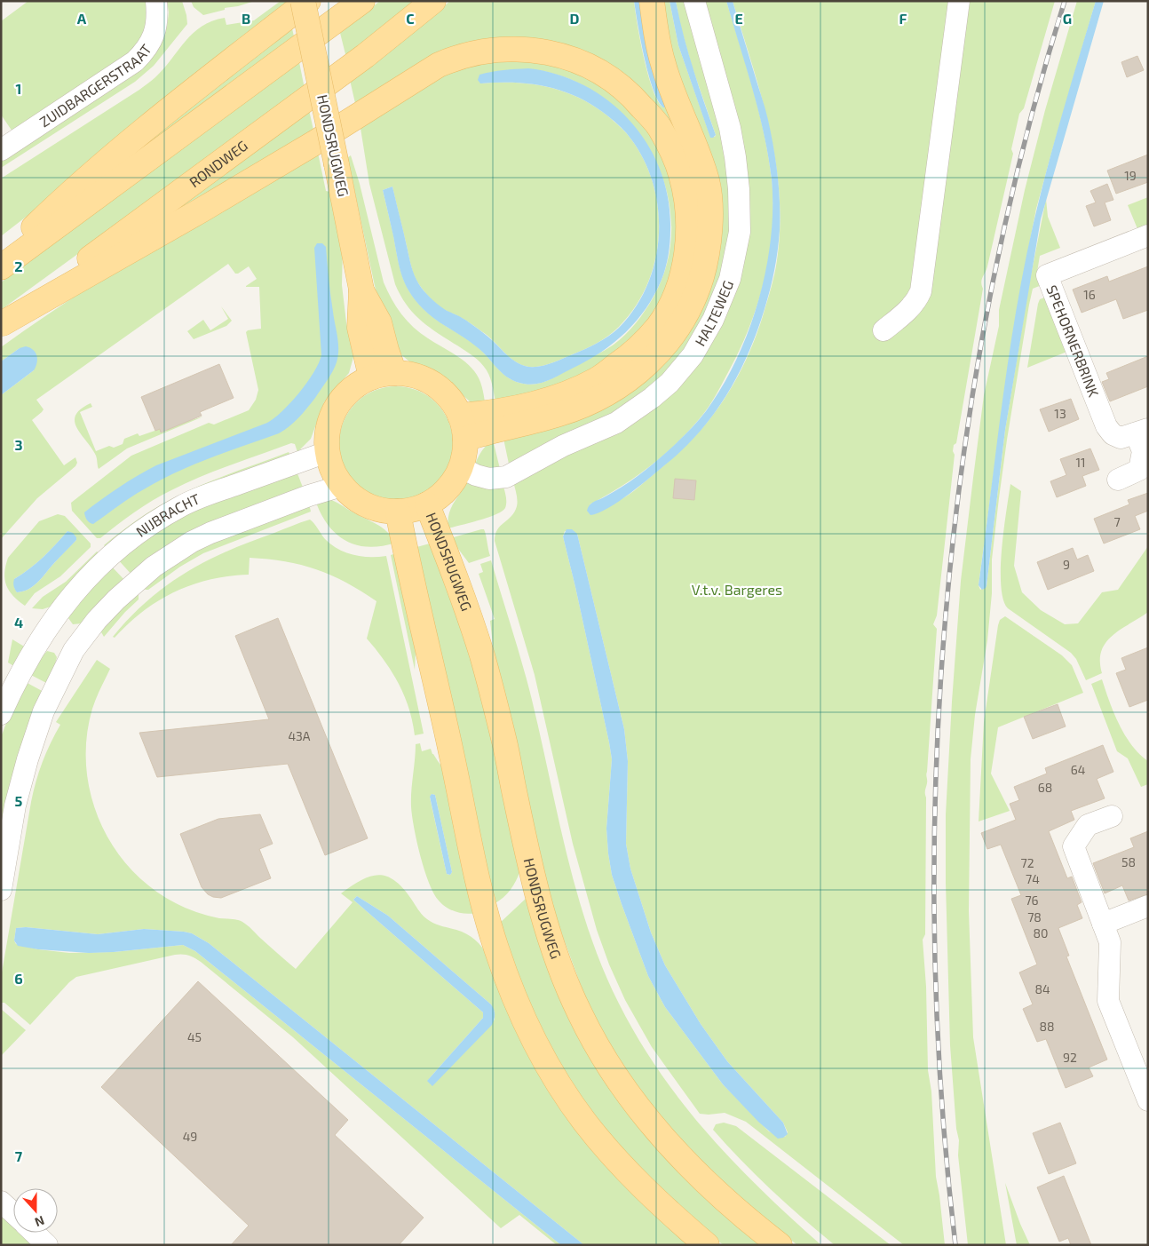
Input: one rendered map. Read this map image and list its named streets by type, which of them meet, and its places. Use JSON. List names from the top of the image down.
{
  "streets": {
    "main road": ["HONDSRUGWEG", "RONDWEG"],
    "street": [
      "ZUIDBARGERSTRAAT",
      "HALTEWEG",
      "SPEHORNERBRINK",
      "NIJBRACHT"
    ]
  },
  "crossings": [
    ["HONDSRUGWEG", "HALTEWEG"],
    ["HONDSRUGWEG", "NIJBRACHT"],
    ["HALTEWEG", "NIJBRACHT"]
  ],
  "parks": ["V.t.v. Bargeres"],
  "house_numbers": [
    "19",
    "16",
    "13",
    "11",
    "7",
    "9",
    "43A",
    "64",
    "68",
    "58",
    "72",
    "74",
    "76",
    "78",
    "80",
    "84",
    "88",
    "45",
    "92",
    "49"
  ],
  "north": "bottom",
  "grid": {
    "columns": [
      "A",
      "B",
      "C",
      "D",
      "E",
      "F",
      "G"
    ],
    "rows": [
      "1",
      "2",
      "3",
      "4",
      "5",
      "6",
      "7"
    ]
  }
}
